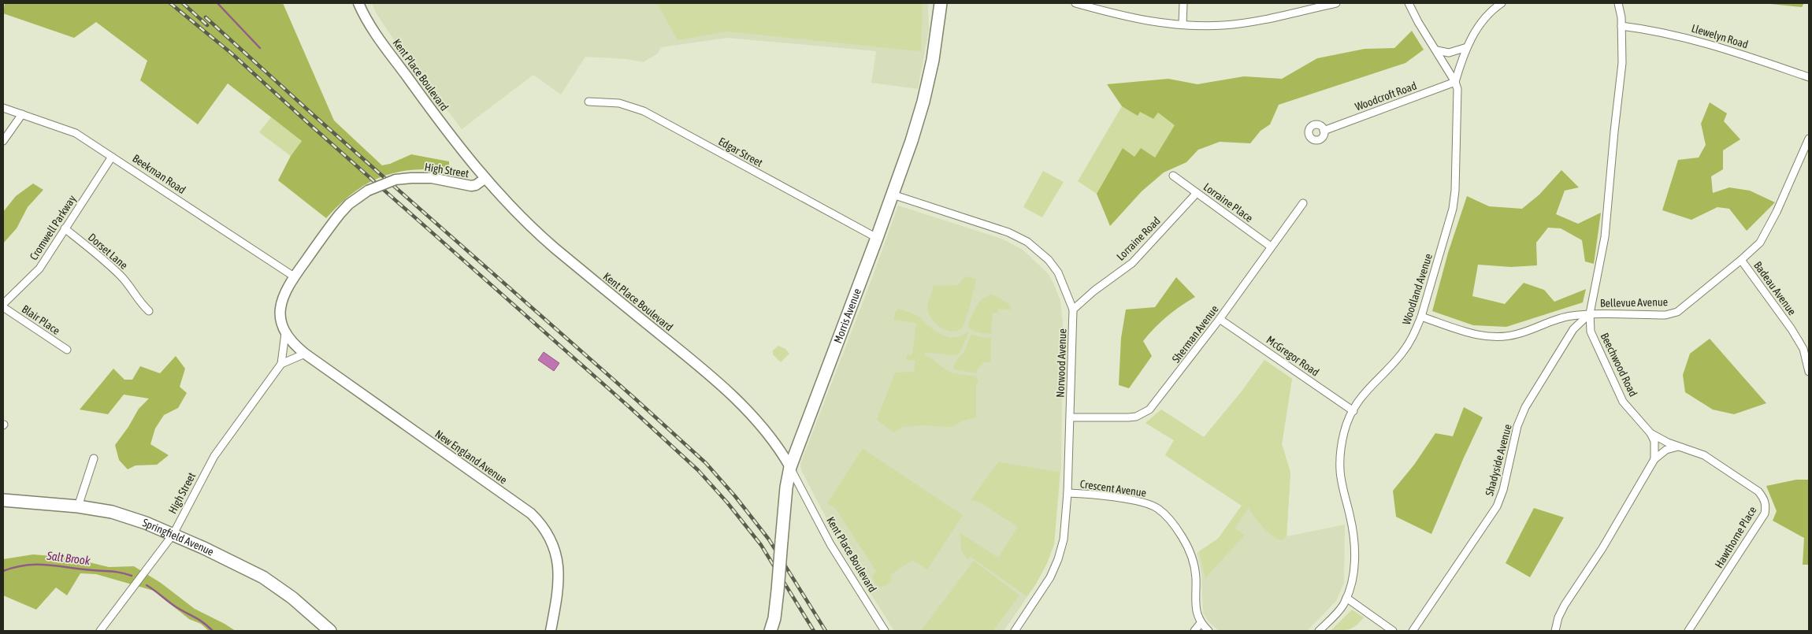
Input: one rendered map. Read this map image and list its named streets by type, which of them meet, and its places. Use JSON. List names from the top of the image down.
{
  "streets": {
    "main road": ["Morris Avenue", "Springfield Avenue"],
    "street": [
      "Llewelyn Road",
      "Kent Place Boulevard",
      "Woodcroft Road",
      "Edgar Street",
      "High Street",
      "Beekman Road",
      "Lorraine Place",
      "Cromwell Parkway",
      "Lorraine Road",
      "Dorset Lane",
      "Badeau Avenue",
      "Woodland Avenue",
      "Bellevue Avenue",
      "Blair Place",
      "Sherman Avenue",
      "McGregor Road",
      "Norwood Avenue",
      "Beechwood Road",
      "New England Avenue",
      "Shadyside Avenue",
      "Crescent Avenue",
      "Hawthorne Place"
    ]
  },
  "crossings": [
    ["Llewelyn Road", "Beechwood Road"],
    ["Kent Place Boulevard", "High Street"],
    ["Kent Place Boulevard", "Morris Avenue"],
    ["Woodcroft Road", "Woodland Avenue"],
    ["Edgar Street", "Morris Avenue"],
    ["High Street", "Beekman Road"],
    ["High Street", "New England Avenue"],
    ["High Street", "Springfield Avenue"],
    ["Beekman Road", "Cromwell Parkway"],
    ["Lorraine Place", "Lorraine Road"],
    ["Lorraine Place", "Sherman Avenue"],
    ["Cromwell Parkway", "Dorset Lane"],
    ["Lorraine Road", "Norwood Avenue"],
    ["Badeau Avenue", "Bellevue Avenue"],
    ["Woodland Avenue", "Bellevue Avenue"],
    ["Woodland Avenue", "McGregor Road"],
    ["Bellevue Avenue", "Beechwood Road"],
    ["Bellevue Avenue", "Shadyside Avenue"],
    ["Morris Avenue", "Norwood Avenue"],
    ["Sherman Avenue", "McGregor Road"],
    ["Sherman Avenue", "Norwood Avenue"],
    ["Norwood Avenue", "Crescent Avenue"],
    ["Beechwood Road", "Shadyside Avenue"],
    ["Beechwood Road", "Hawthorne Place"]
  ],
  "water": ["Salt Brook"]
}
